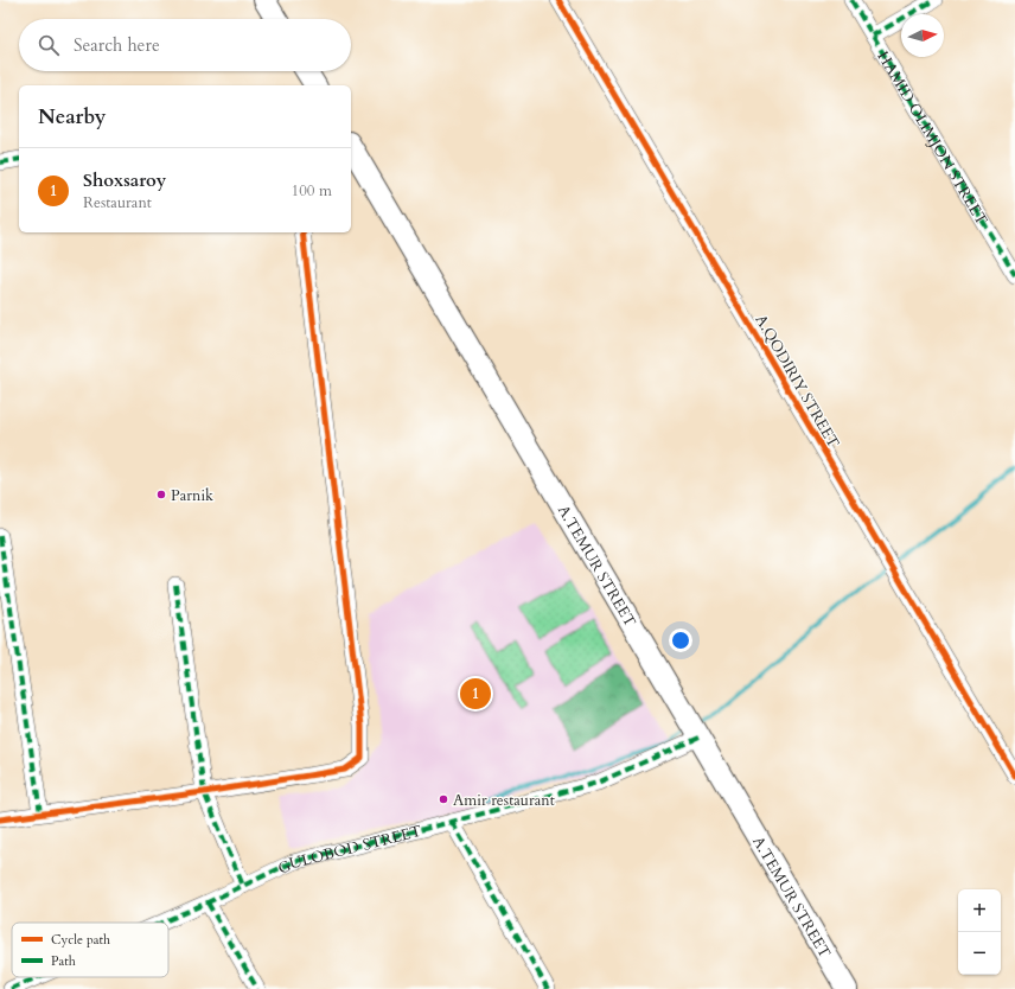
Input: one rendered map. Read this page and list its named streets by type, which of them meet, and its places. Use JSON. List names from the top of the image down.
{
  "streets": {
    "main road": ["A.TEMUR STREET"],
    "street": ["HAMID OLIMJON STREET", "A.QODIRIY STREET", "GULOBOD STREET"]
  },
  "crossings": [
    ["A.TEMUR STREET", "GULOBOD STREET"]
  ],
  "places": ["Parnik", "Amir restaurant"],
  "legend": ["Cycle path", "Path"],
  "north": "right",
  "page": {
    "search": "Search here",
    "heading": "Nearby",
    "list": [
      {
        "mark": "1",
        "name": "Shoxsaroy",
        "note": "Restaurant",
        "value": "100 m"
      }
    ],
    "pins": "1",
    "map_buttons": ["+", "−"]
  }
}
